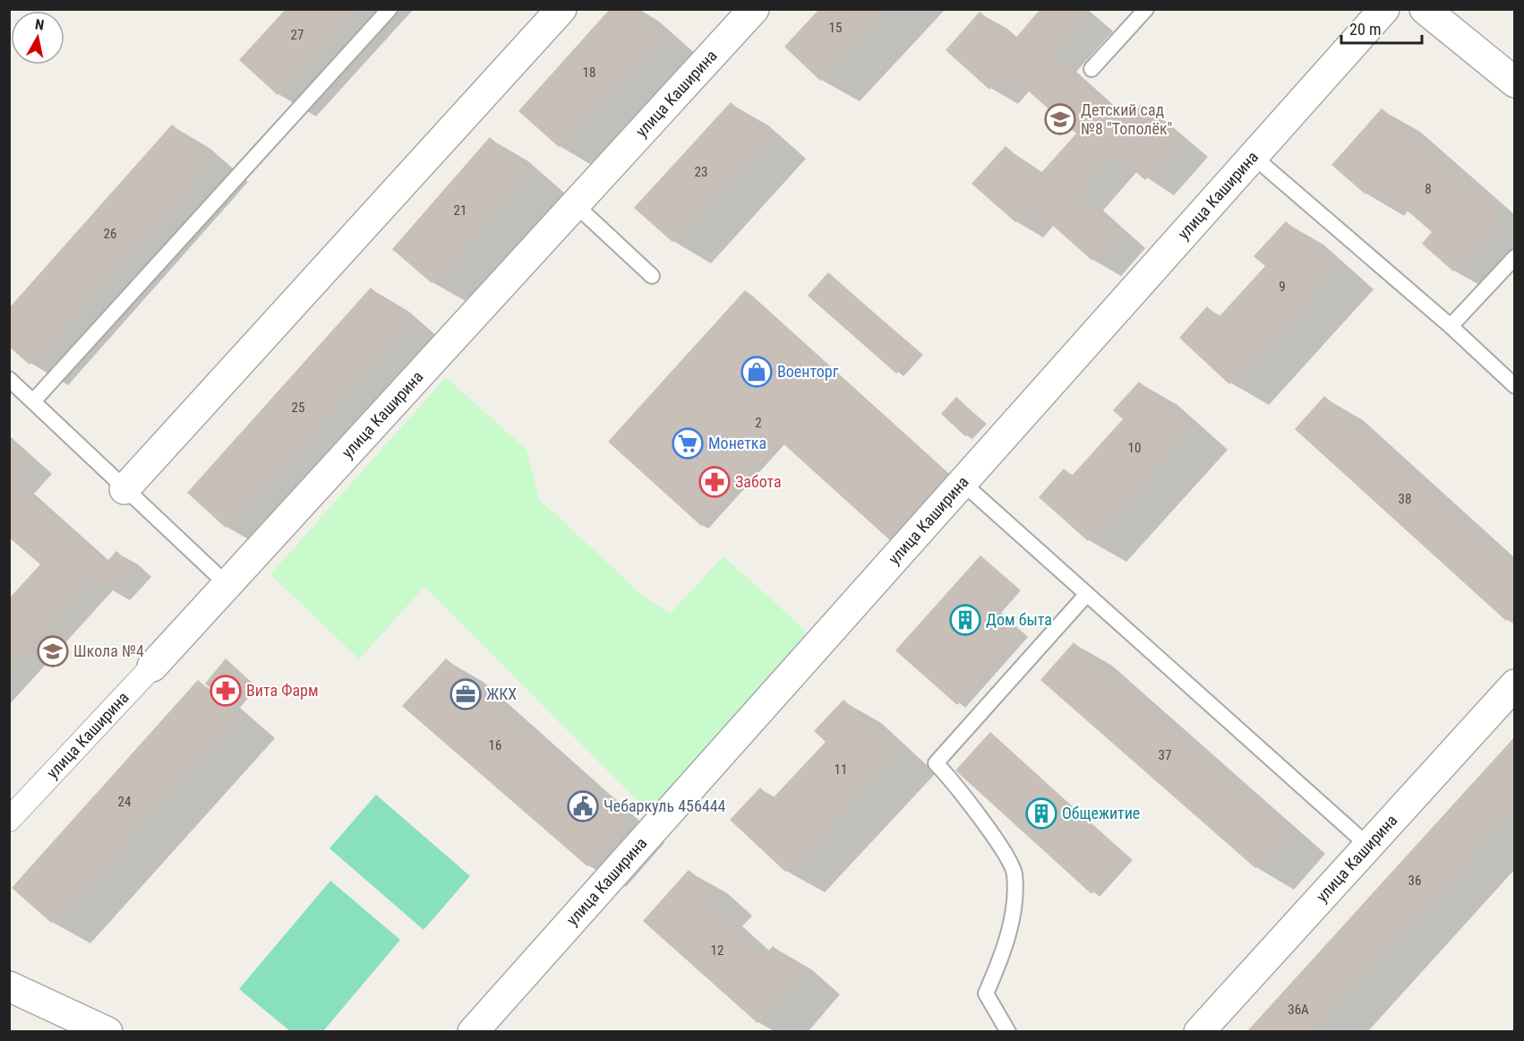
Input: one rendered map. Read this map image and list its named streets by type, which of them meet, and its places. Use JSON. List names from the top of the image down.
{
  "streets": {
    "street": ["улица Каширина"]
  },
  "places": {
    "school or university": ["Детский сад №8 \"Тополёк\"", "Школа №4"],
    "shop": ["Военторг"],
    "supermarket": ["Монетка"],
    "pharmacy": ["Забота", "Вита Фарм"],
    "building": ["Дом быта", "Общежитие"],
    "office": ["ЖКХ"],
    "public building": ["Чебаpкуль 456444"]
  },
  "house_numbers": [
    "15",
    "27",
    "18",
    "23",
    "8",
    "21",
    "26",
    "9",
    "25",
    "2",
    "10",
    "38",
    "16",
    "37",
    "11",
    "24",
    "36",
    "12",
    "36А"
  ],
  "scale_bar": "20 m",
  "north": "top"
}
